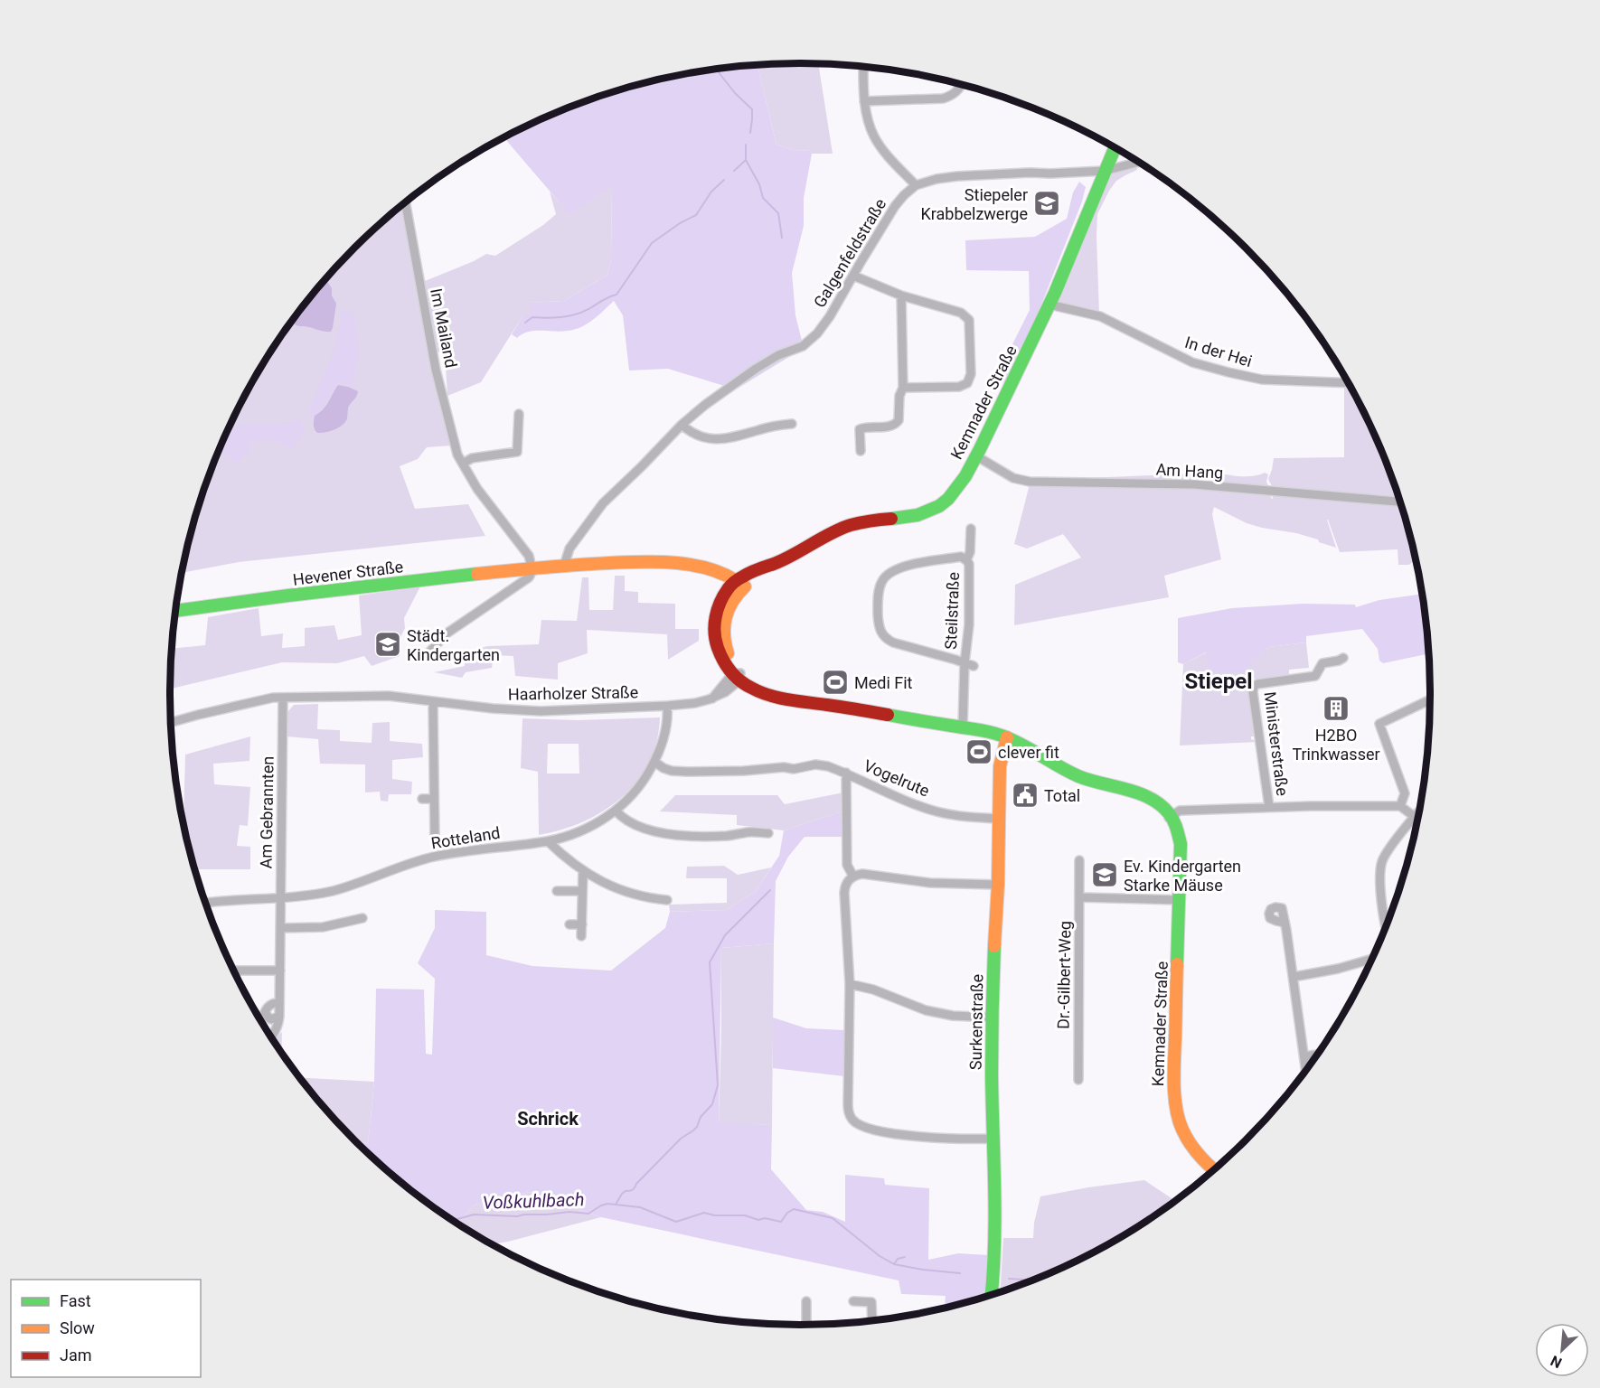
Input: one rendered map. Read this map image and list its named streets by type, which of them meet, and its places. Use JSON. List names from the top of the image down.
{
  "streets": {
    "main road": ["Kemnader Straße", "Hevener Straße", "Surkenstraße"],
    "street": [
      "Galgenfeldstraße",
      "Im Mailand",
      "In der Hei",
      "Am Hang",
      "Steilstraße",
      "Haarholzer Straße",
      "Ministerstraße",
      "Vogelrute",
      "Am Gebrannten",
      "Rotteland",
      "Dr.-Gilbert-Weg"
    ]
  },
  "crossings": [
    ["Galgenfeldstraße", "Kemnader Straße"],
    ["Galgenfeldstraße", "Hevener Straße"],
    ["Im Mailand", "Hevener Straße"],
    ["In der Hei", "Kemnader Straße"],
    ["Kemnader Straße", "Am Hang"],
    ["Kemnader Straße", "Hevener Straße"],
    ["Kemnader Straße", "Ministerstraße"],
    ["Kemnader Straße", "Dr.-Gilbert-Weg"],
    ["Haarholzer Straße", "Am Gebrannten"],
    ["Haarholzer Straße", "Rotteland"],
    ["Vogelrute", "Rotteland"],
    ["Vogelrute", "Surkenstraße"],
    ["Am Gebrannten", "Rotteland"]
  ],
  "districts": ["Stiepel", "Schrick"],
  "water": ["Voßkuhlbach"],
  "places": {
    "school or university": ["Stiepeler Krabbelzwerge", "Städt. Kindergarten", "Ev. Kindergarten Starke Mäuse"],
    "sports": ["Medi Fit", "clever fit"],
    "building": ["H2BO Trinkwasser"],
    "public building": ["Total"]
  },
  "legend": ["Fast", "Slow", "Jam"],
  "north": "bottom left"
}
